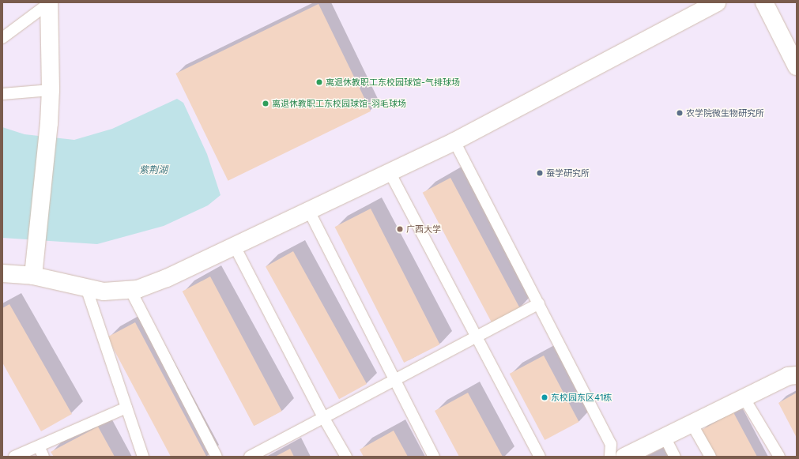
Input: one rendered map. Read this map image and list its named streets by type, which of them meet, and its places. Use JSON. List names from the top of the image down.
{
  "water": ["紫荆湖"],
  "places": [
    "离退休教职工东校园球馆-气排球场",
    "离退休教职工东校园球馆-羽毛球场",
    "农学院微生物研究所",
    "蚕学研究所",
    "广西大学",
    "东校园东区41栋"
  ]
}
